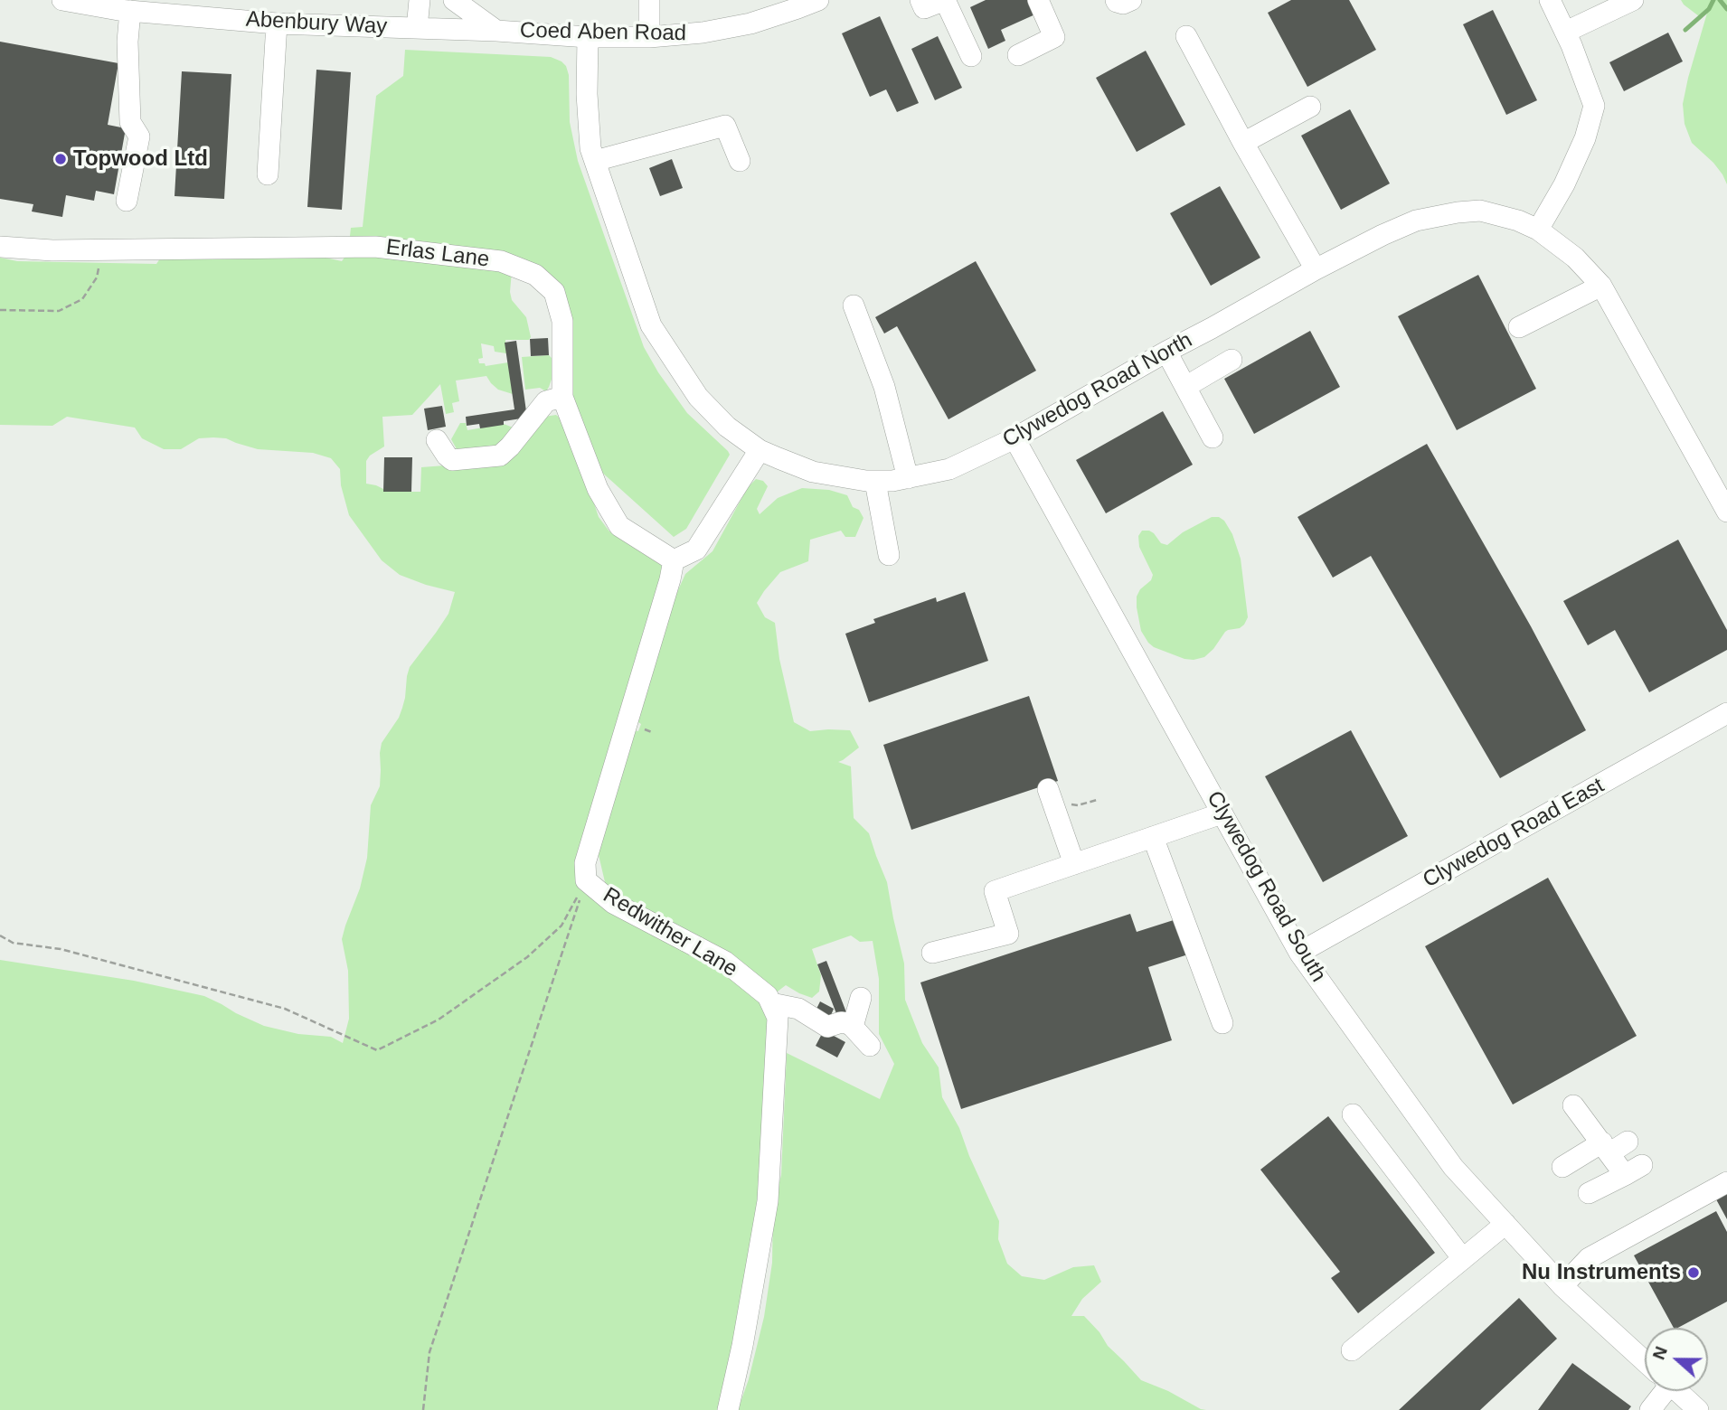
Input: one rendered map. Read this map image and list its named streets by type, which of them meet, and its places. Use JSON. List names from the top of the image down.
{
  "streets": {
    "street": [
      "Abenbury Way",
      "Coed Aben Road",
      "Erlas Lane",
      "Clywedog Road North",
      "Clywedog Road East",
      "Clywedog Road South",
      "Redwither Lane"
    ]
  },
  "crossings": [
    ["Abenbury Way", "Coed Aben Road"],
    ["Coed Aben Road", "Clywedog Road North"],
    ["Erlas Lane", "Redwither Lane"],
    ["Clywedog Road North", "Clywedog Road South"],
    ["Clywedog Road East", "Clywedog Road South"]
  ],
  "places": ["Topwood Ltd", "Nu Instruments"],
  "north": "left"
}
